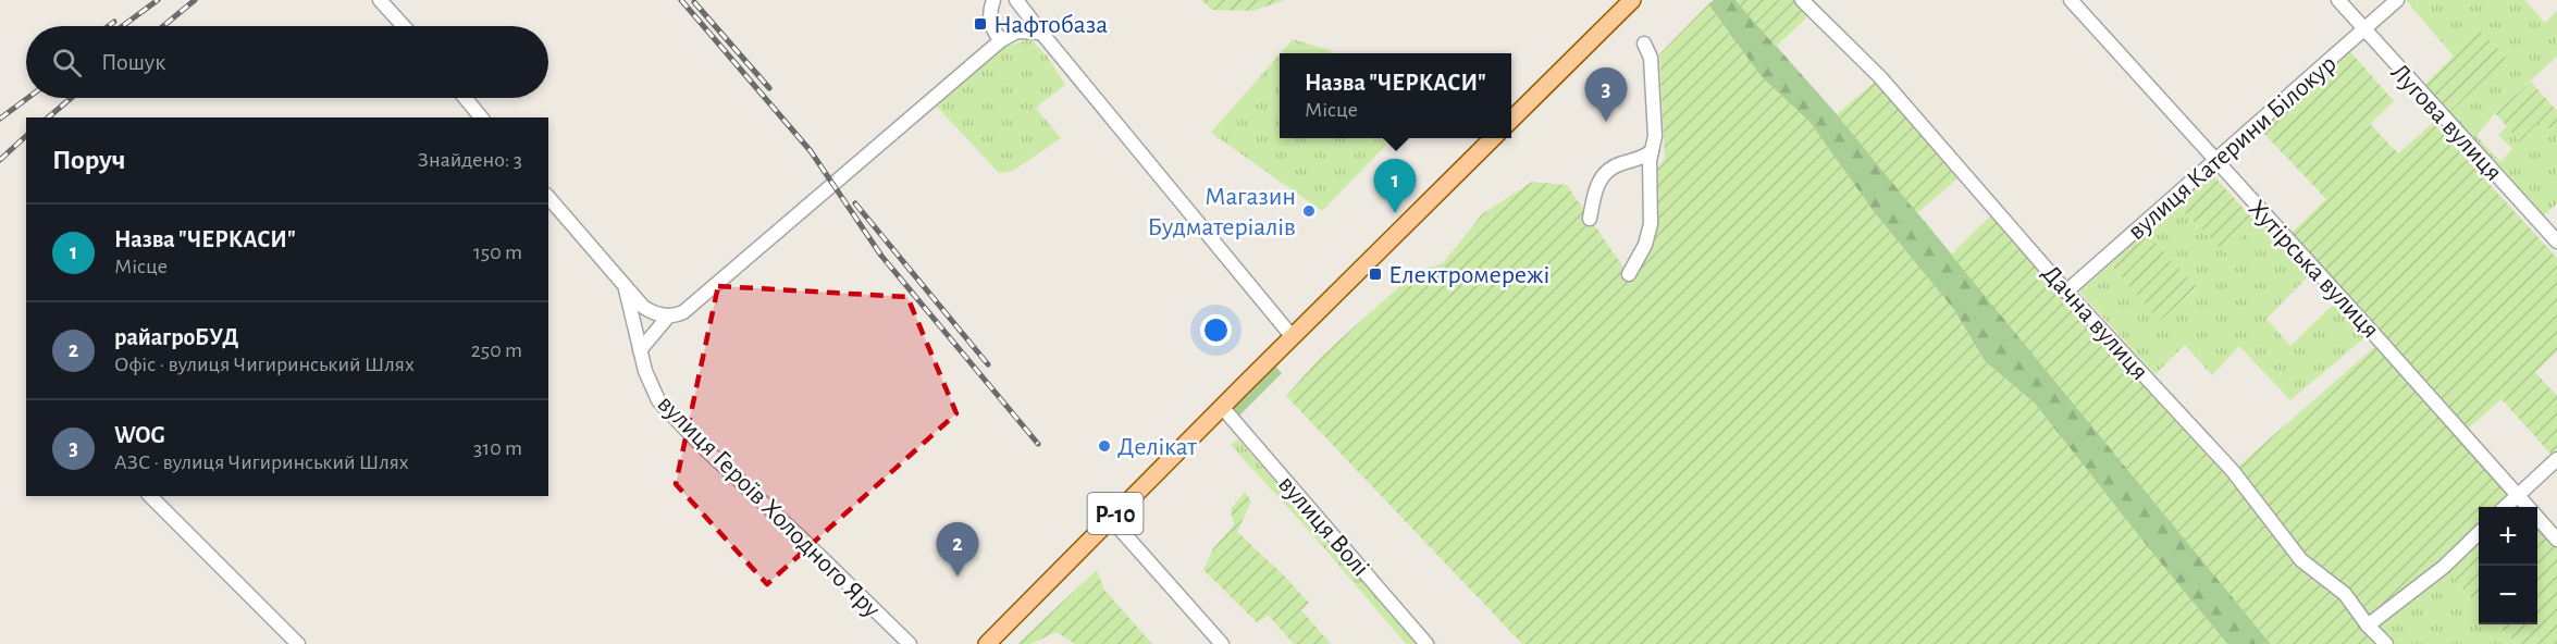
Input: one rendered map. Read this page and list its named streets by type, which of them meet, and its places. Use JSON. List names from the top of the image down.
{
  "streets": {
    "main road": ["Р-10"],
    "street": [
      "Лугова вулиця",
      "вулиця Катерини Білокур",
      "Хутірська вулиця",
      "Дачна вулиця",
      "вулиця Героїв Холодного Яру",
      "вулиця Волі"
    ]
  },
  "crossings": [
    ["Лугова вулиця", "вулиця Катерини Білокур"],
    ["вулиця Катерини Білокур", "Хутірська вулиця"],
    ["вулиця Катерини Білокур", "Дачна вулиця"],
    ["Р-10", "вулиця Волі"]
  ],
  "places": {
    "transit": ["Нафтобаза", "Електромережі"],
    "other": ["Магазин Будматеріалів", "Делікат"]
  },
  "page": {
    "search": "Пошук",
    "popup": ["Назва \"ЧЕРКАСИ\"", "Місце"],
    "pins": ["3", "1", "2"],
    "heading": ["Поруч", "Знайдено: 3"],
    "list": [
      {
        "mark": "1",
        "name": "Назва \"ЧЕРКАСИ\"",
        "note": "Місце",
        "value": "150 m"
      },
      {
        "mark": "2",
        "name": "райагроБУД",
        "note": "Офіс · вулиця Чигиринський Шлях",
        "value": "250 m"
      },
      {
        "mark": "3",
        "name": "WOG",
        "note": "АЗС · вулиця Чигиринський Шлях",
        "value": "310 m"
      }
    ],
    "map_buttons": ["+", "−"]
  }
}
